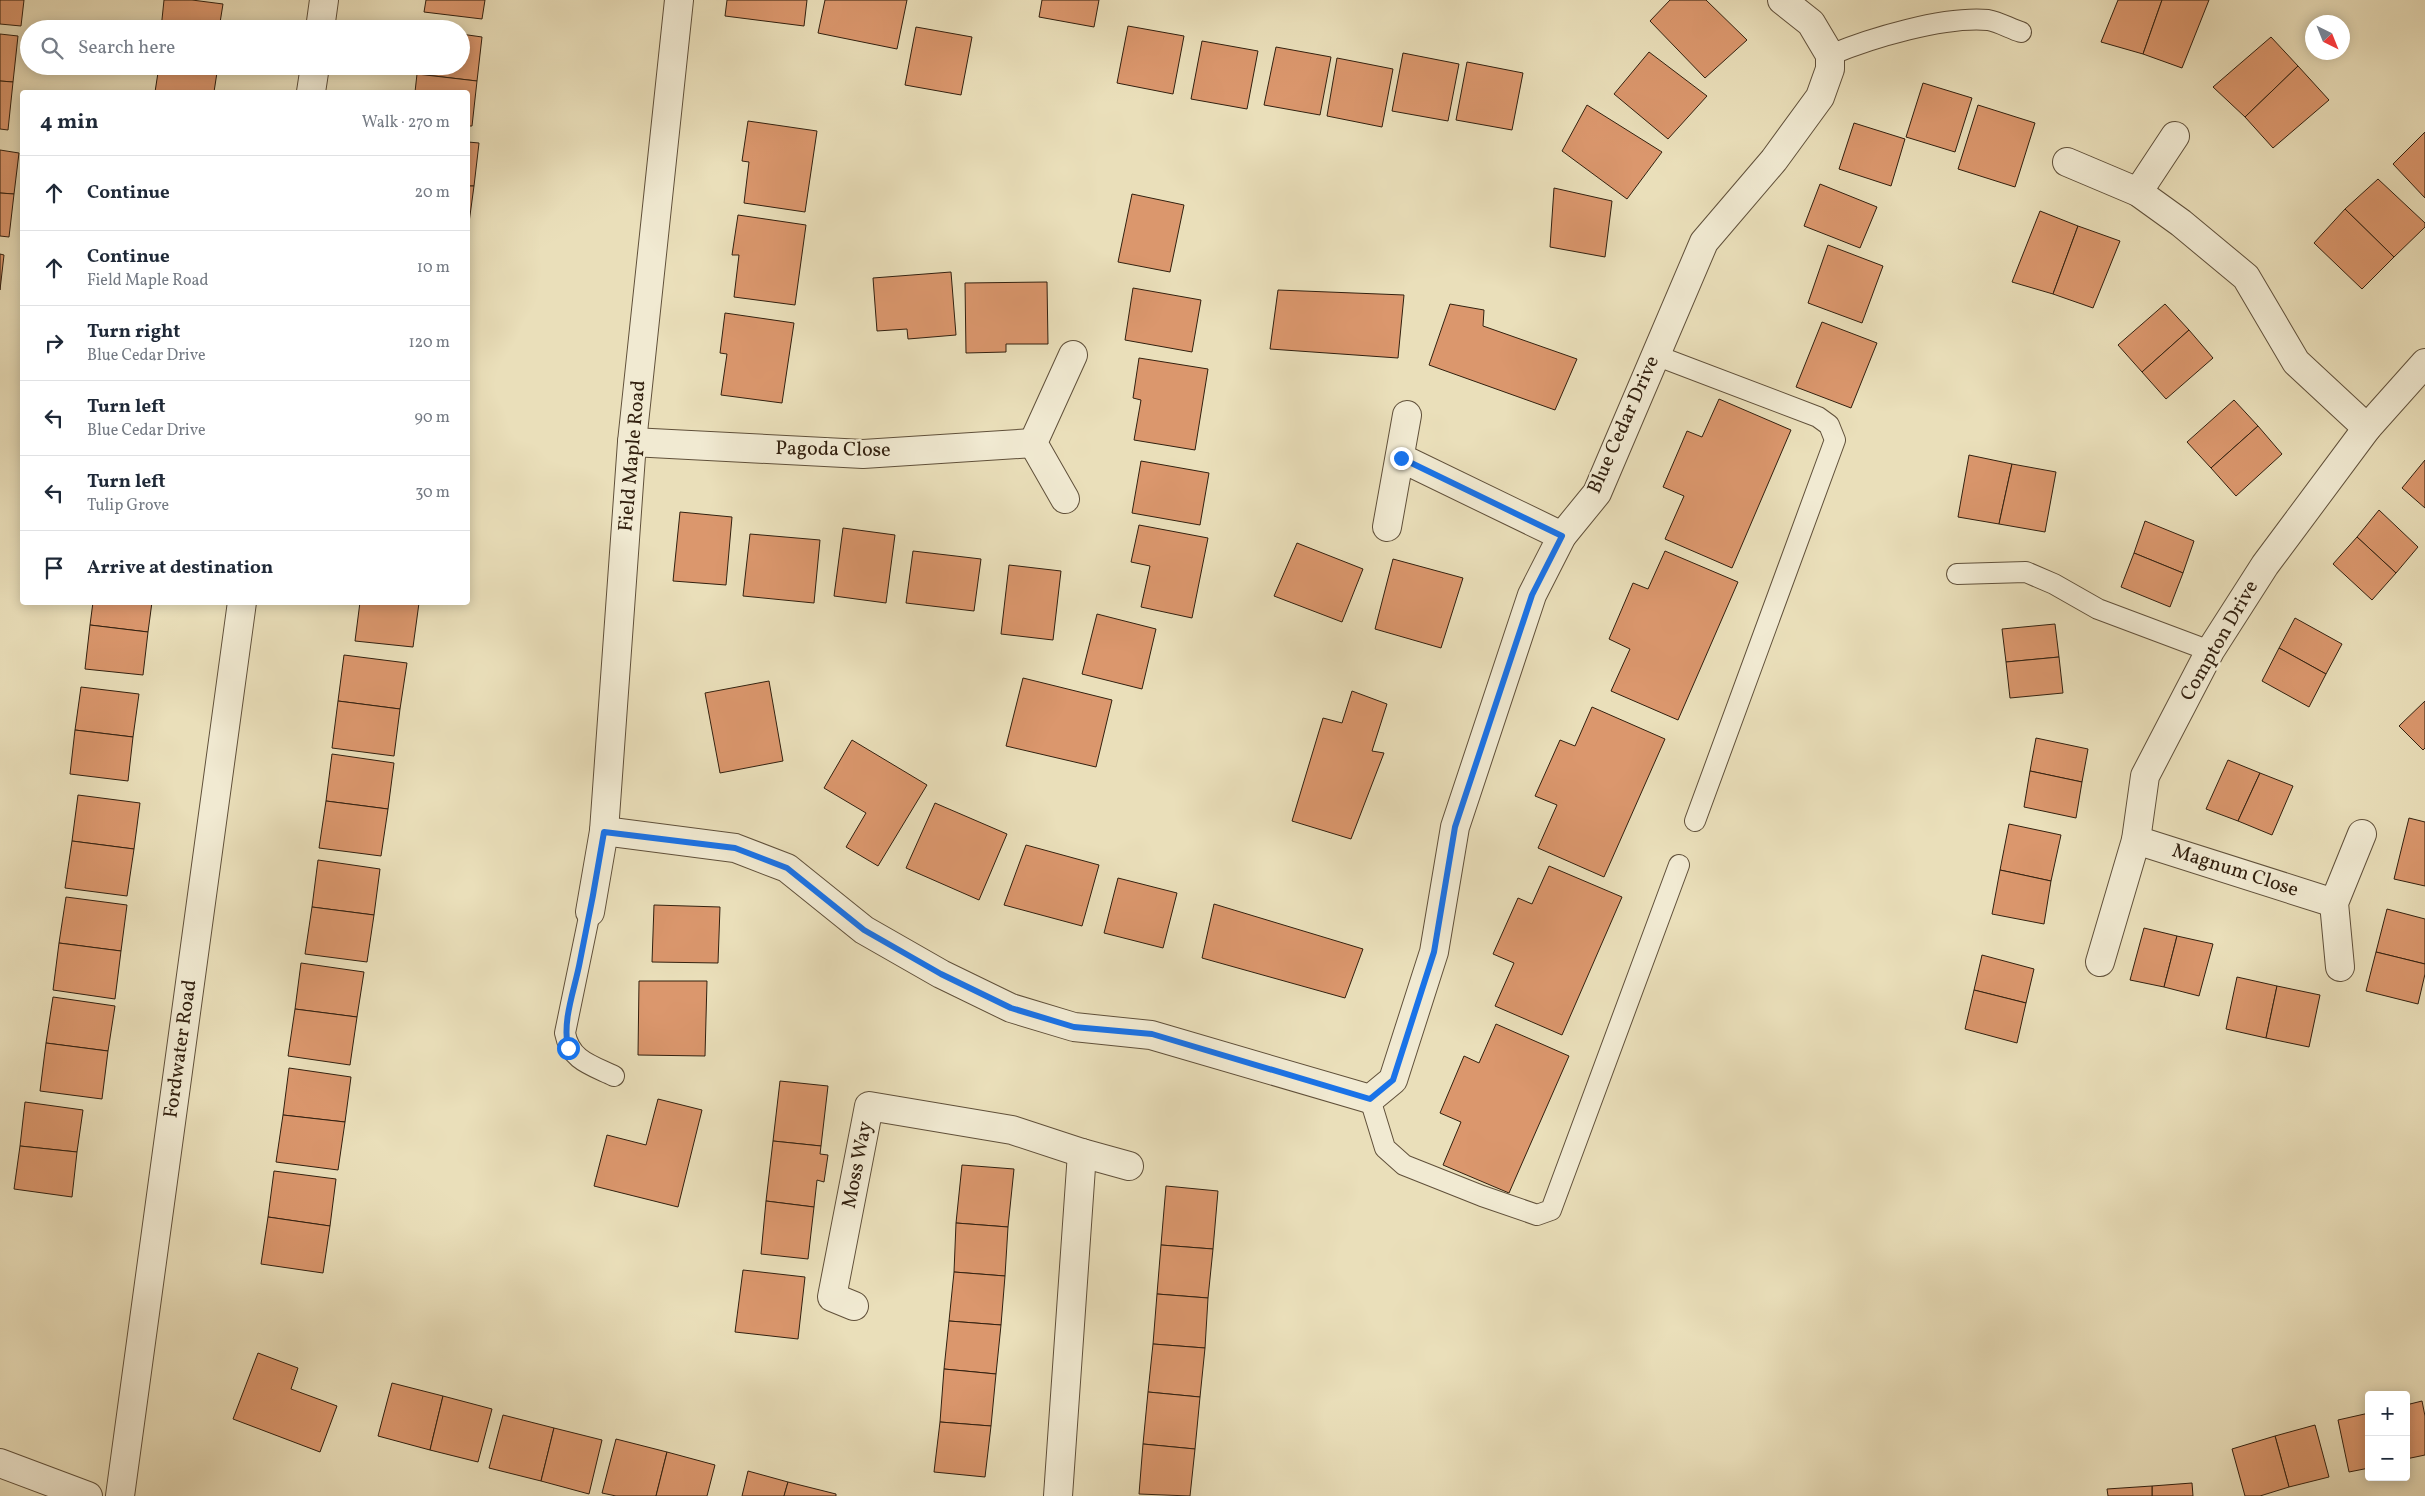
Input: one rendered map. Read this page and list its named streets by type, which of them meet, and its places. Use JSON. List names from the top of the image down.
{
  "streets": {
    "street": [
      "Blue Cedar Drive",
      "Pagoda Close",
      "Field Maple Road",
      "Compton Drive",
      "Magnum Close",
      "Fordwater Road",
      "Moss Way"
    ]
  },
  "crossings": [
    ["Pagoda Close", "Field Maple Road"],
    ["Compton Drive", "Magnum Close"]
  ],
  "north": "bottom right",
  "page": {
    "search": "Search here",
    "heading": ["4 min", "Walk · 270 m"],
    "list": [
      ["Continue", "20 m"],
      ["Continue", "Field Maple Road", "10 m"],
      ["Turn right", "Blue Cedar Drive", "120 m"],
      ["Turn left", "Blue Cedar Drive", "90 m"],
      ["Turn left", "Tulip Grove", "30 m"],
      "Arrive at destination"
    ],
    "map_buttons": ["+", "−"]
  }
}
